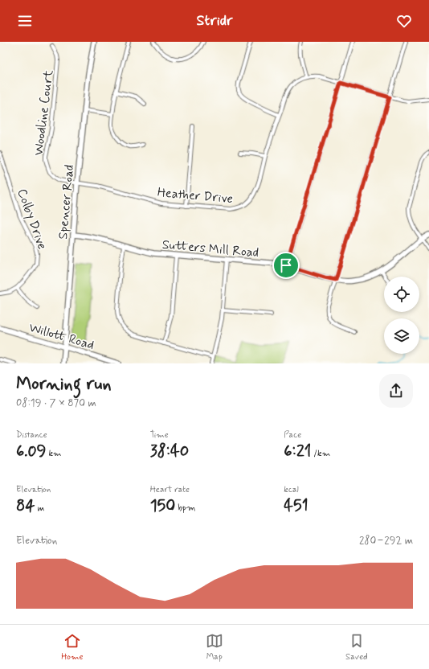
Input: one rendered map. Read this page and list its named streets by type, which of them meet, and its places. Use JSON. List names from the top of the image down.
{
  "streets": {
    "main road": ["Spencer Road", "Sutters Mill Road", "Willott Road"],
    "street": ["Woodline Court", "Heather Drive", "Colby Drive"]
  },
  "crossings": [
    ["Woodline Court", "Heather Drive"],
    ["Woodline Court", "Spencer Road"],
    ["Heather Drive", "Spencer Road"],
    ["Spencer Road", "Sutters Mill Road"],
    ["Spencer Road", "Willott Road"]
  ],
  "page": {
    "header": "Stridr",
    "heading": ["Morning run", "08:19 · 7 × 870 m"],
    "stats": [
      ["Distance", "6.09 km"],
      ["Time", "38:40"],
      ["Pace", "6:21 /km"],
      ["Elevation", "84 m"],
      ["Heart rate", "150 bpm"],
      ["kcal", "451"]
    ],
    "chart": ["Elevation", "280–292 m"],
    "tabs": ["Home", "Map", "Saved"]
  }
}
